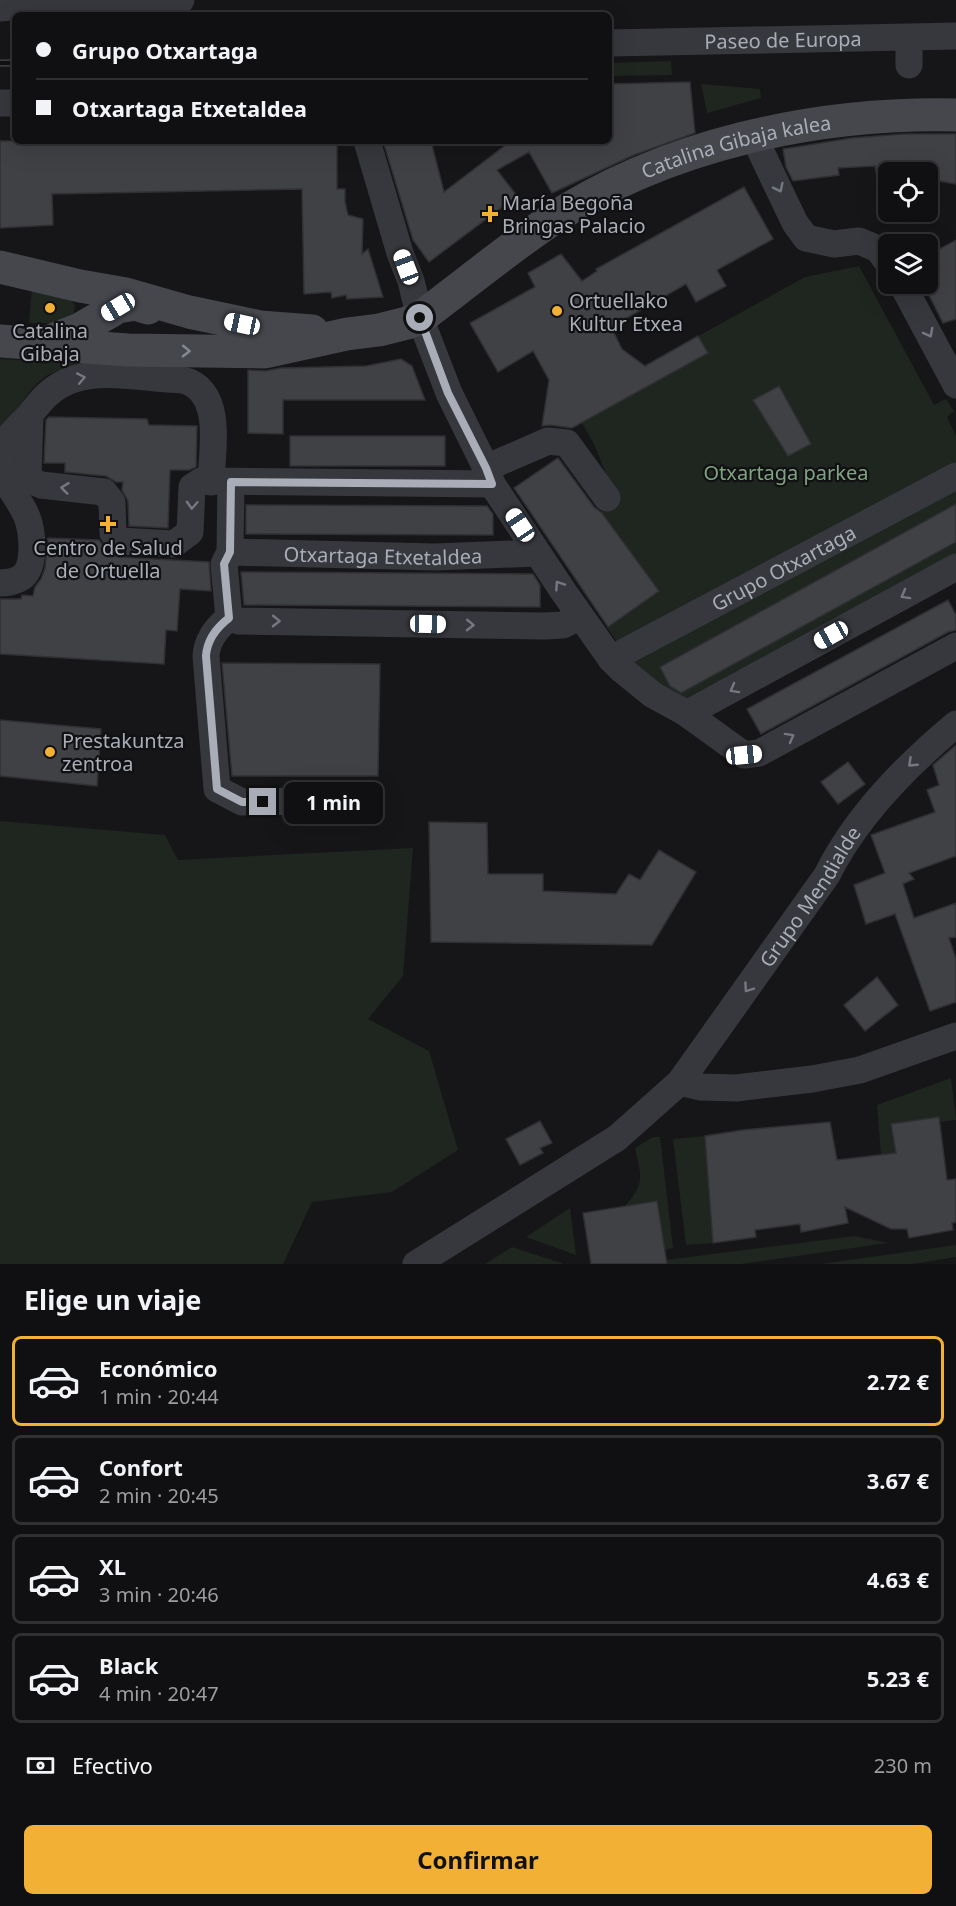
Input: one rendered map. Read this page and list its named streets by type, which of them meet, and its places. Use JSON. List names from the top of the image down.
{
  "streets": {
    "street": [
      "Paseo de Europa",
      "Catalina Gibaja kalea",
      "Otxartaga Etxetaldea",
      "Grupo Otxartaga",
      "Grupo Mendialde"
    ]
  },
  "parks": ["Otxartaga parkea"],
  "places": {
    "health": ["María Begoña Bringas Palacio", "Centro de Salud de Ortuella"],
    "other": ["Catalina Gibaja", "Ortuellako Kultur Etxea", "Prestakuntza zentroa"]
  },
  "page": {
    "banner": ["Grupo Otxartaga", "Otxartaga Etxetaldea"],
    "bubble": "1 min",
    "heading": "Elige un viaje",
    "list": [
      {
        "name": "Económico",
        "note": "1 min · 20:44",
        "value": "2.72 €"
      },
      {
        "name": "Confort",
        "note": "2 min · 20:45",
        "value": "3.67 €"
      },
      {
        "name": "XL",
        "note": "3 min · 20:46",
        "value": "4.63 €"
      },
      {
        "name": "Black",
        "note": "4 min · 20:47",
        "value": "5.23 €"
      }
    ],
    "pay": ["Efectivo", "230 m"],
    "buttons": "Confirmar"
  }
}
